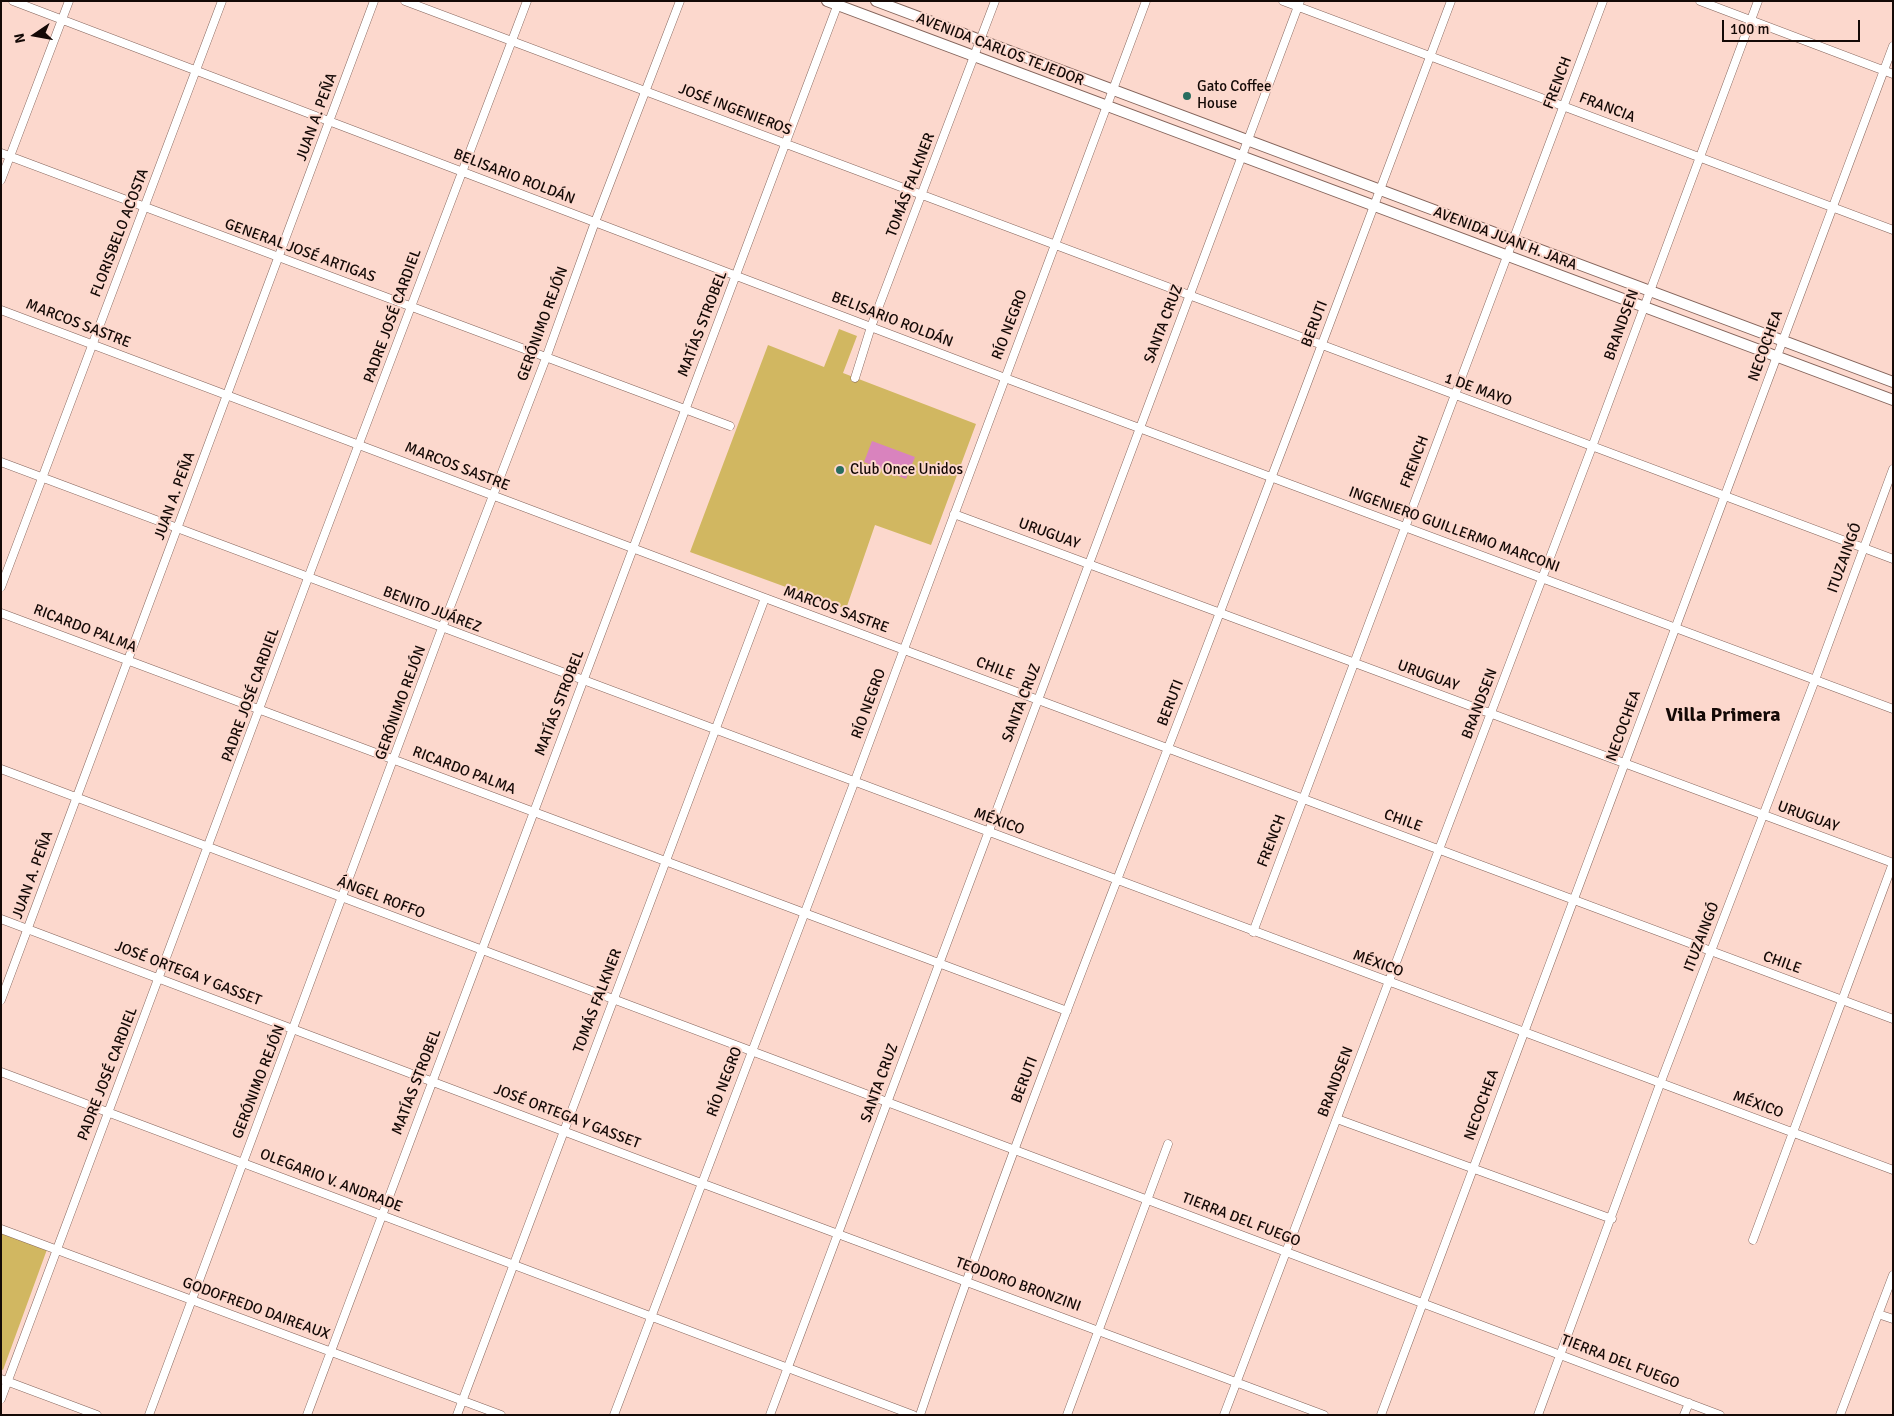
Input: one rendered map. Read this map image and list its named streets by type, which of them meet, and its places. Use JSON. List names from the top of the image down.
{
  "streets": {
    "main road": ["AVENIDA CARLOS TEJEDOR", "AVENIDA JUAN H. JARA"],
    "street": [
      "FRENCH",
      "FRANCIA",
      "JOSÉ INGENIEROS",
      "JUAN A. PEÑA",
      "BELISARIO ROLDÁN",
      "TOMÁS FALKNER",
      "FLORISBELO ACOSTA",
      "GENERAL JOSÉ ARTIGAS",
      "PADRE JOSÉ CARDIEL",
      "MARCOS SASTRE",
      "GERÓNIMO REJÓN",
      "MATÍAS STROBEL",
      "SANTA CRUZ",
      "BERUTI",
      "RÍO NEGRO",
      "BRANDSEN",
      "NECOCHEA",
      "1 DE MAYO",
      "INGENIERO GUILLERMO MARCONI",
      "URUGUAY",
      "ITUZAINGÓ",
      "BENITO JUÁREZ",
      "RICARDO PALMA",
      "CHILE",
      "MÉXICO",
      "ÁNGEL ROFFO",
      "JOSÉ ORTEGA Y GASSET",
      "OLEGARIO V. ANDRADE",
      "TIERRA DEL FUEGO",
      "TEODORO BRONZINI",
      "GODOFREDO DAIREAUX"
    ]
  },
  "crossings": [
    ["AVENIDA CARLOS TEJEDOR", "TOMÁS FALKNER"],
    ["AVENIDA CARLOS TEJEDOR", "AVENIDA JUAN H. JARA"],
    ["AVENIDA CARLOS TEJEDOR", "MATÍAS STROBEL"],
    ["AVENIDA CARLOS TEJEDOR", "RÍO NEGRO"],
    ["FRENCH", "FRANCIA"],
    ["FRENCH", "AVENIDA JUAN H. JARA"],
    ["FRENCH", "1 DE MAYO"],
    ["FRENCH", "INGENIERO GUILLERMO MARCONI"],
    ["FRENCH", "URUGUAY"],
    ["FRENCH", "CHILE"],
    ["FRENCH", "MÉXICO"],
    ["FRANCIA", "SANTA CRUZ"],
    ["FRANCIA", "BERUTI"],
    ["FRANCIA", "BRANDSEN"],
    ["FRANCIA", "NECOCHEA"],
    ["JOSÉ INGENIEROS", "TOMÁS FALKNER"],
    ["JOSÉ INGENIEROS", "PADRE JOSÉ CARDIEL"],
    ["JOSÉ INGENIEROS", "GERÓNIMO REJÓN"],
    ["JOSÉ INGENIEROS", "MATÍAS STROBEL"],
    ["JOSÉ INGENIEROS", "RÍO NEGRO"],
    ["JOSÉ INGENIEROS", "1 DE MAYO"],
    ["JUAN A. PEÑA", "BELISARIO ROLDÁN"],
    ["JUAN A. PEÑA", "GENERAL JOSÉ ARTIGAS"],
    ["JUAN A. PEÑA", "MARCOS SASTRE"],
    ["JUAN A. PEÑA", "BENITO JUÁREZ"],
    ["JUAN A. PEÑA", "RICARDO PALMA"],
    ["JUAN A. PEÑA", "ÁNGEL ROFFO"],
    ["JUAN A. PEÑA", "JOSÉ ORTEGA Y GASSET"],
    ["BELISARIO ROLDÁN", "TOMÁS FALKNER"],
    ["BELISARIO ROLDÁN", "FLORISBELO ACOSTA"],
    ["BELISARIO ROLDÁN", "PADRE JOSÉ CARDIEL"],
    ["BELISARIO ROLDÁN", "GERÓNIMO REJÓN"],
    ["BELISARIO ROLDÁN", "MATÍAS STROBEL"],
    ["BELISARIO ROLDÁN", "RÍO NEGRO"],
    ["BELISARIO ROLDÁN", "INGENIERO GUILLERMO MARCONI"],
    ["TOMÁS FALKNER", "MARCOS SASTRE"],
    ["TOMÁS FALKNER", "BENITO JUÁREZ"],
    ["TOMÁS FALKNER", "RICARDO PALMA"],
    ["TOMÁS FALKNER", "ÁNGEL ROFFO"],
    ["TOMÁS FALKNER", "JOSÉ ORTEGA Y GASSET"],
    ["TOMÁS FALKNER", "OLEGARIO V. ANDRADE"],
    ["TOMÁS FALKNER", "GODOFREDO DAIREAUX"],
    ["FLORISBELO ACOSTA", "GENERAL JOSÉ ARTIGAS"],
    ["FLORISBELO ACOSTA", "MARCOS SASTRE"],
    ["FLORISBELO ACOSTA", "BENITO JUÁREZ"],
    ["AVENIDA JUAN H. JARA", "SANTA CRUZ"],
    ["AVENIDA JUAN H. JARA", "BERUTI"],
    ["AVENIDA JUAN H. JARA", "RÍO NEGRO"],
    ["AVENIDA JUAN H. JARA", "BRANDSEN"],
    ["AVENIDA JUAN H. JARA", "NECOCHEA"],
    ["GENERAL JOSÉ ARTIGAS", "PADRE JOSÉ CARDIEL"],
    ["GENERAL JOSÉ ARTIGAS", "GERÓNIMO REJÓN"],
    ["GENERAL JOSÉ ARTIGAS", "MATÍAS STROBEL"],
    ["PADRE JOSÉ CARDIEL", "MARCOS SASTRE"],
    ["PADRE JOSÉ CARDIEL", "BENITO JUÁREZ"],
    ["PADRE JOSÉ CARDIEL", "RICARDO PALMA"],
    ["PADRE JOSÉ CARDIEL", "ÁNGEL ROFFO"],
    ["PADRE JOSÉ CARDIEL", "JOSÉ ORTEGA Y GASSET"],
    ["PADRE JOSÉ CARDIEL", "OLEGARIO V. ANDRADE"],
    ["PADRE JOSÉ CARDIEL", "GODOFREDO DAIREAUX"],
    ["MARCOS SASTRE", "GERÓNIMO REJÓN"],
    ["MARCOS SASTRE", "MATÍAS STROBEL"],
    ["MARCOS SASTRE", "RÍO NEGRO"],
    ["MARCOS SASTRE", "CHILE"],
    ["GERÓNIMO REJÓN", "BENITO JUÁREZ"],
    ["GERÓNIMO REJÓN", "RICARDO PALMA"],
    ["GERÓNIMO REJÓN", "ÁNGEL ROFFO"],
    ["GERÓNIMO REJÓN", "JOSÉ ORTEGA Y GASSET"],
    ["GERÓNIMO REJÓN", "OLEGARIO V. ANDRADE"],
    ["GERÓNIMO REJÓN", "GODOFREDO DAIREAUX"],
    ["MATÍAS STROBEL", "BENITO JUÁREZ"],
    ["MATÍAS STROBEL", "RICARDO PALMA"],
    ["MATÍAS STROBEL", "ÁNGEL ROFFO"],
    ["MATÍAS STROBEL", "JOSÉ ORTEGA Y GASSET"],
    ["MATÍAS STROBEL", "OLEGARIO V. ANDRADE"],
    ["MATÍAS STROBEL", "GODOFREDO DAIREAUX"],
    ["SANTA CRUZ", "1 DE MAYO"],
    ["SANTA CRUZ", "INGENIERO GUILLERMO MARCONI"],
    ["SANTA CRUZ", "URUGUAY"],
    ["SANTA CRUZ", "RICARDO PALMA"],
    ["SANTA CRUZ", "CHILE"],
    ["SANTA CRUZ", "MÉXICO"],
    ["SANTA CRUZ", "OLEGARIO V. ANDRADE"],
    ["SANTA CRUZ", "TIERRA DEL FUEGO"],
    ["SANTA CRUZ", "TEODORO BRONZINI"],
    ["BERUTI", "1 DE MAYO"],
    ["BERUTI", "INGENIERO GUILLERMO MARCONI"],
    ["BERUTI", "URUGUAY"],
    ["BERUTI", "RICARDO PALMA"],
    ["BERUTI", "CHILE"],
    ["BERUTI", "MÉXICO"],
    ["BERUTI", "TIERRA DEL FUEGO"],
    ["BERUTI", "TEODORO BRONZINI"],
    ["RÍO NEGRO", "1 DE MAYO"],
    ["RÍO NEGRO", "INGENIERO GUILLERMO MARCONI"],
    ["RÍO NEGRO", "URUGUAY"],
    ["RÍO NEGRO", "BENITO JUÁREZ"],
    ["RÍO NEGRO", "RICARDO PALMA"],
    ["RÍO NEGRO", "CHILE"],
    ["RÍO NEGRO", "MÉXICO"],
    ["RÍO NEGRO", "ÁNGEL ROFFO"],
    ["RÍO NEGRO", "JOSÉ ORTEGA Y GASSET"],
    ["RÍO NEGRO", "OLEGARIO V. ANDRADE"],
    ["RÍO NEGRO", "TIERRA DEL FUEGO"],
    ["RÍO NEGRO", "TEODORO BRONZINI"],
    ["BRANDSEN", "1 DE MAYO"],
    ["BRANDSEN", "INGENIERO GUILLERMO MARCONI"],
    ["BRANDSEN", "URUGUAY"],
    ["BRANDSEN", "CHILE"],
    ["BRANDSEN", "MÉXICO"],
    ["BRANDSEN", "TIERRA DEL FUEGO"],
    ["BRANDSEN", "TEODORO BRONZINI"],
    ["NECOCHEA", "1 DE MAYO"],
    ["NECOCHEA", "INGENIERO GUILLERMO MARCONI"],
    ["NECOCHEA", "URUGUAY"],
    ["NECOCHEA", "CHILE"],
    ["NECOCHEA", "MÉXICO"],
    ["NECOCHEA", "TIERRA DEL FUEGO"],
    ["1 DE MAYO", "ITUZAINGÓ"],
    ["INGENIERO GUILLERMO MARCONI", "ITUZAINGÓ"],
    ["URUGUAY", "ITUZAINGÓ"],
    ["ITUZAINGÓ", "CHILE"],
    ["ITUZAINGÓ", "MÉXICO"],
    ["ITUZAINGÓ", "TIERRA DEL FUEGO"],
    ["BENITO JUÁREZ", "MÉXICO"],
    ["ÁNGEL ROFFO", "TIERRA DEL FUEGO"],
    ["JOSÉ ORTEGA Y GASSET", "TEODORO BRONZINI"]
  ],
  "districts": ["Villa Primera"],
  "places": ["Gato Coffee House", "Club Once Unidos"],
  "scale_bar": "100 m",
  "north": "left"
}
